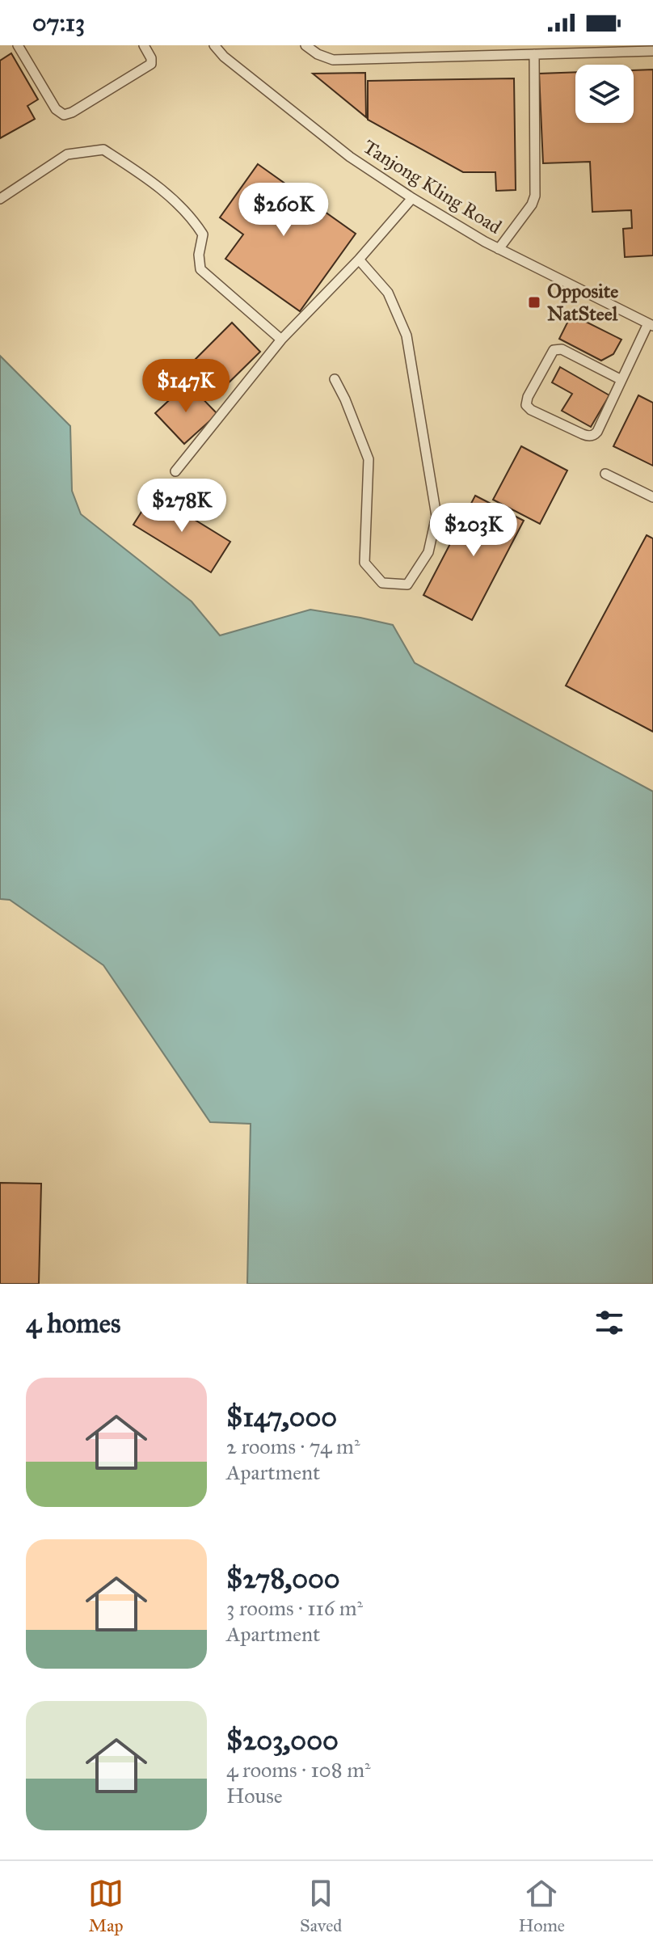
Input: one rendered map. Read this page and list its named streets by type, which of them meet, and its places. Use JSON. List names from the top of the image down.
{
  "streets": {
    "lane": ["Tanjong Kling Road"]
  },
  "places": {
    "transit": ["Opposite NatSteel"]
  },
  "page": {
    "status": "07:13",
    "price": [
      "$260K",
      "$147K",
      "$278K",
      "$203K"
    ],
    "heading": "4 homes",
    "list": [
      {
        "name": "$147,000",
        "note": "2 rooms · 74 m² · Apartment"
      },
      {
        "name": "$278,000",
        "note": "3 rooms · 116 m² · Apartment"
      },
      {
        "name": "$203,000",
        "note": "4 rooms · 108 m² · House"
      }
    ],
    "tabs": ["Map", "Saved", "Home"]
  }
}
